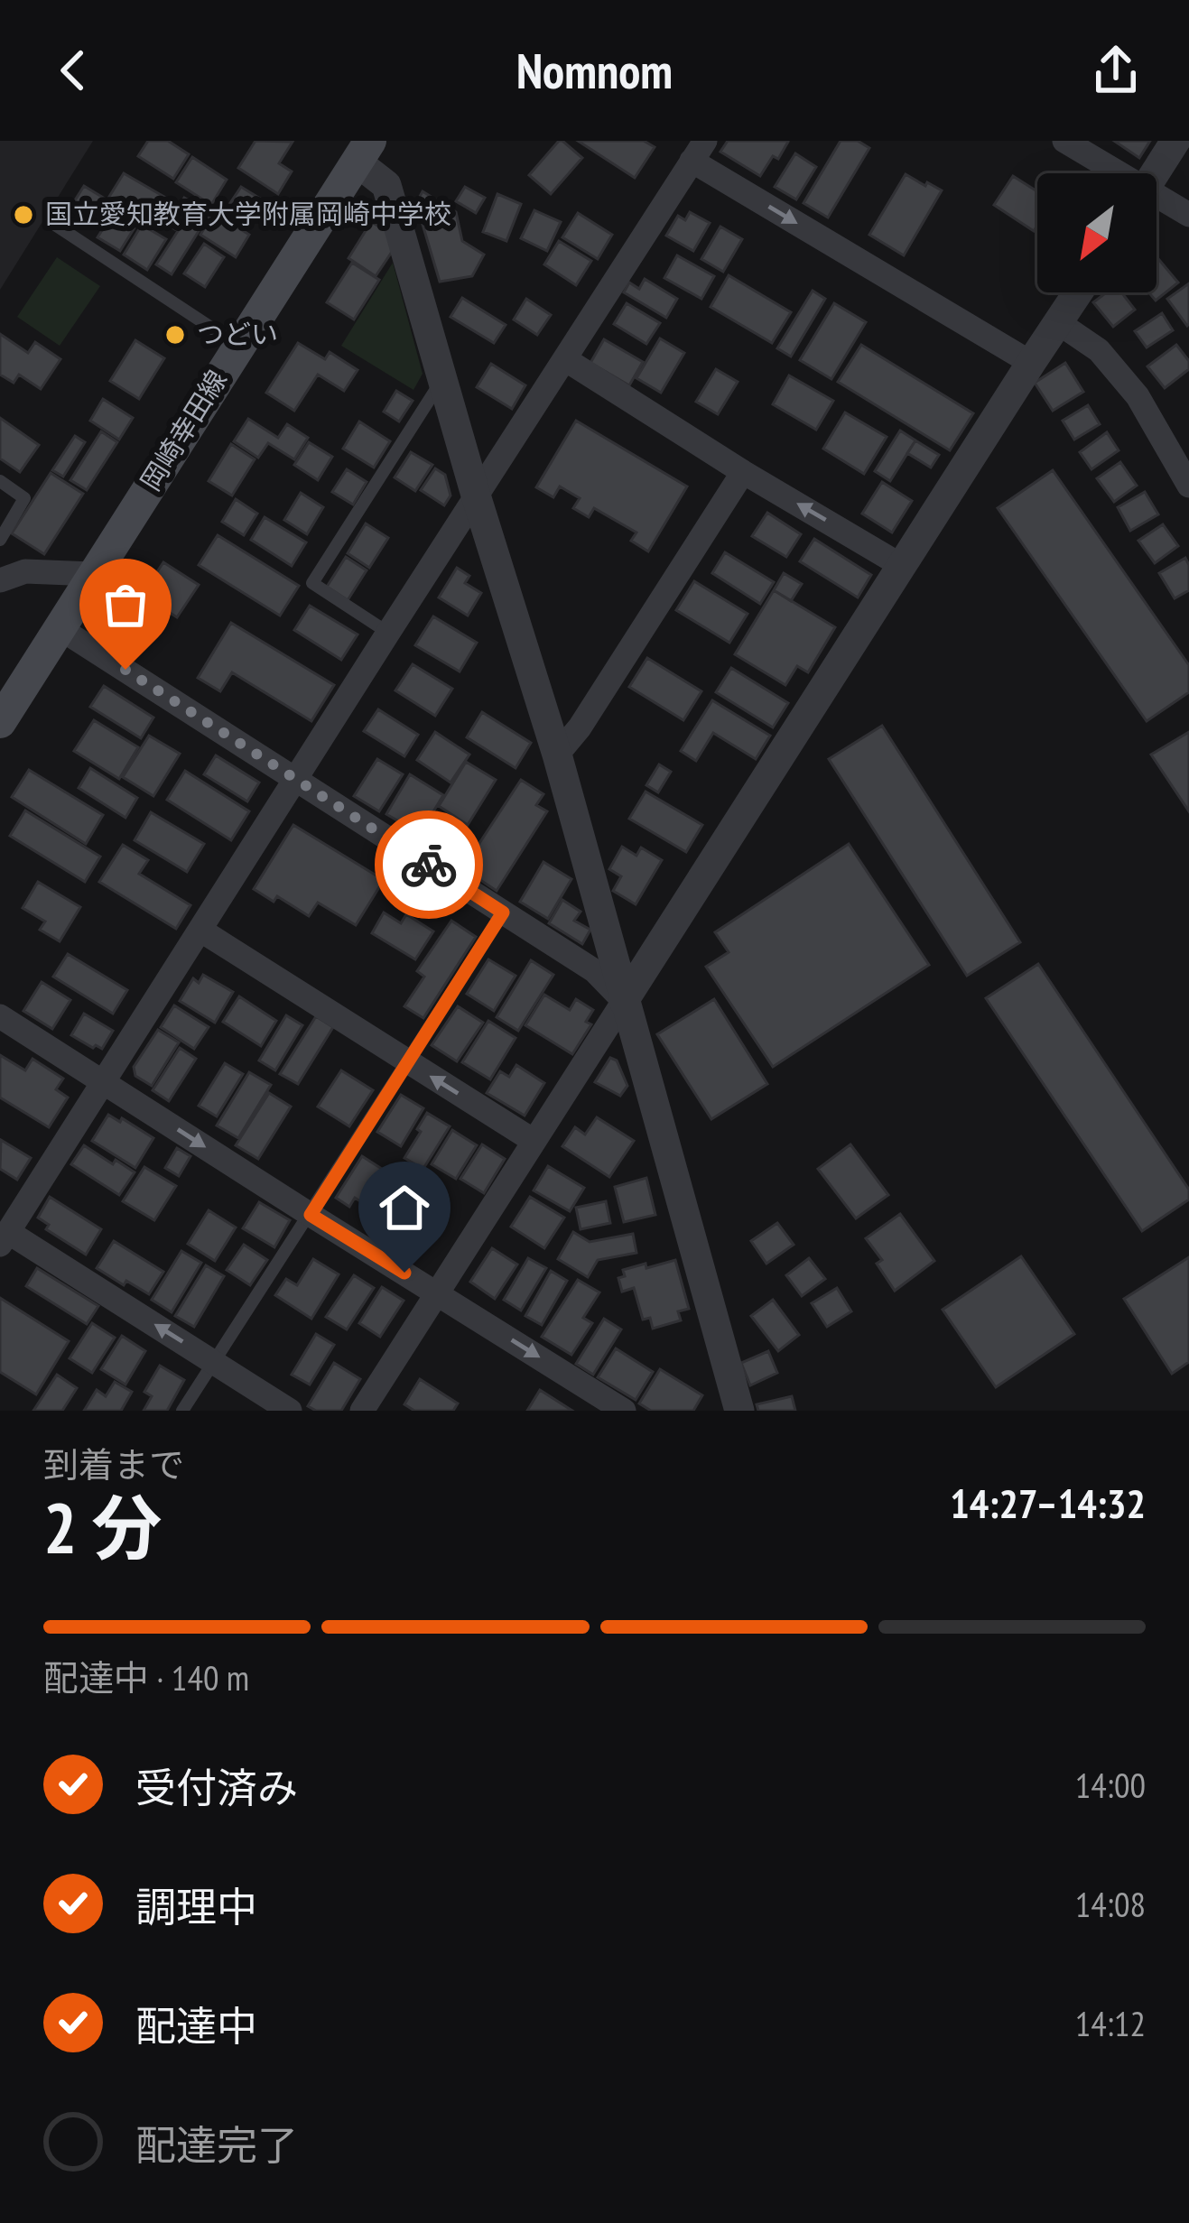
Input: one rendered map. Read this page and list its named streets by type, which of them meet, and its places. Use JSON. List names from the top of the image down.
{
  "streets": {
    "main road": ["岡崎幸田線"]
  },
  "places": ["国立愛知教育大学附属岡崎中学校", "つどい"],
  "north": "bottom left",
  "page": {
    "header": "Nomnom",
    "heading": ["2 分", "到着まで", "14:27–14:32"],
    "bar": "配達中 · 140 m",
    "list": [
      ["受付済み", "14:00"],
      ["調理中", "14:08"],
      ["配達中", "14:12"],
      "配達完了"
    ]
  }
}
